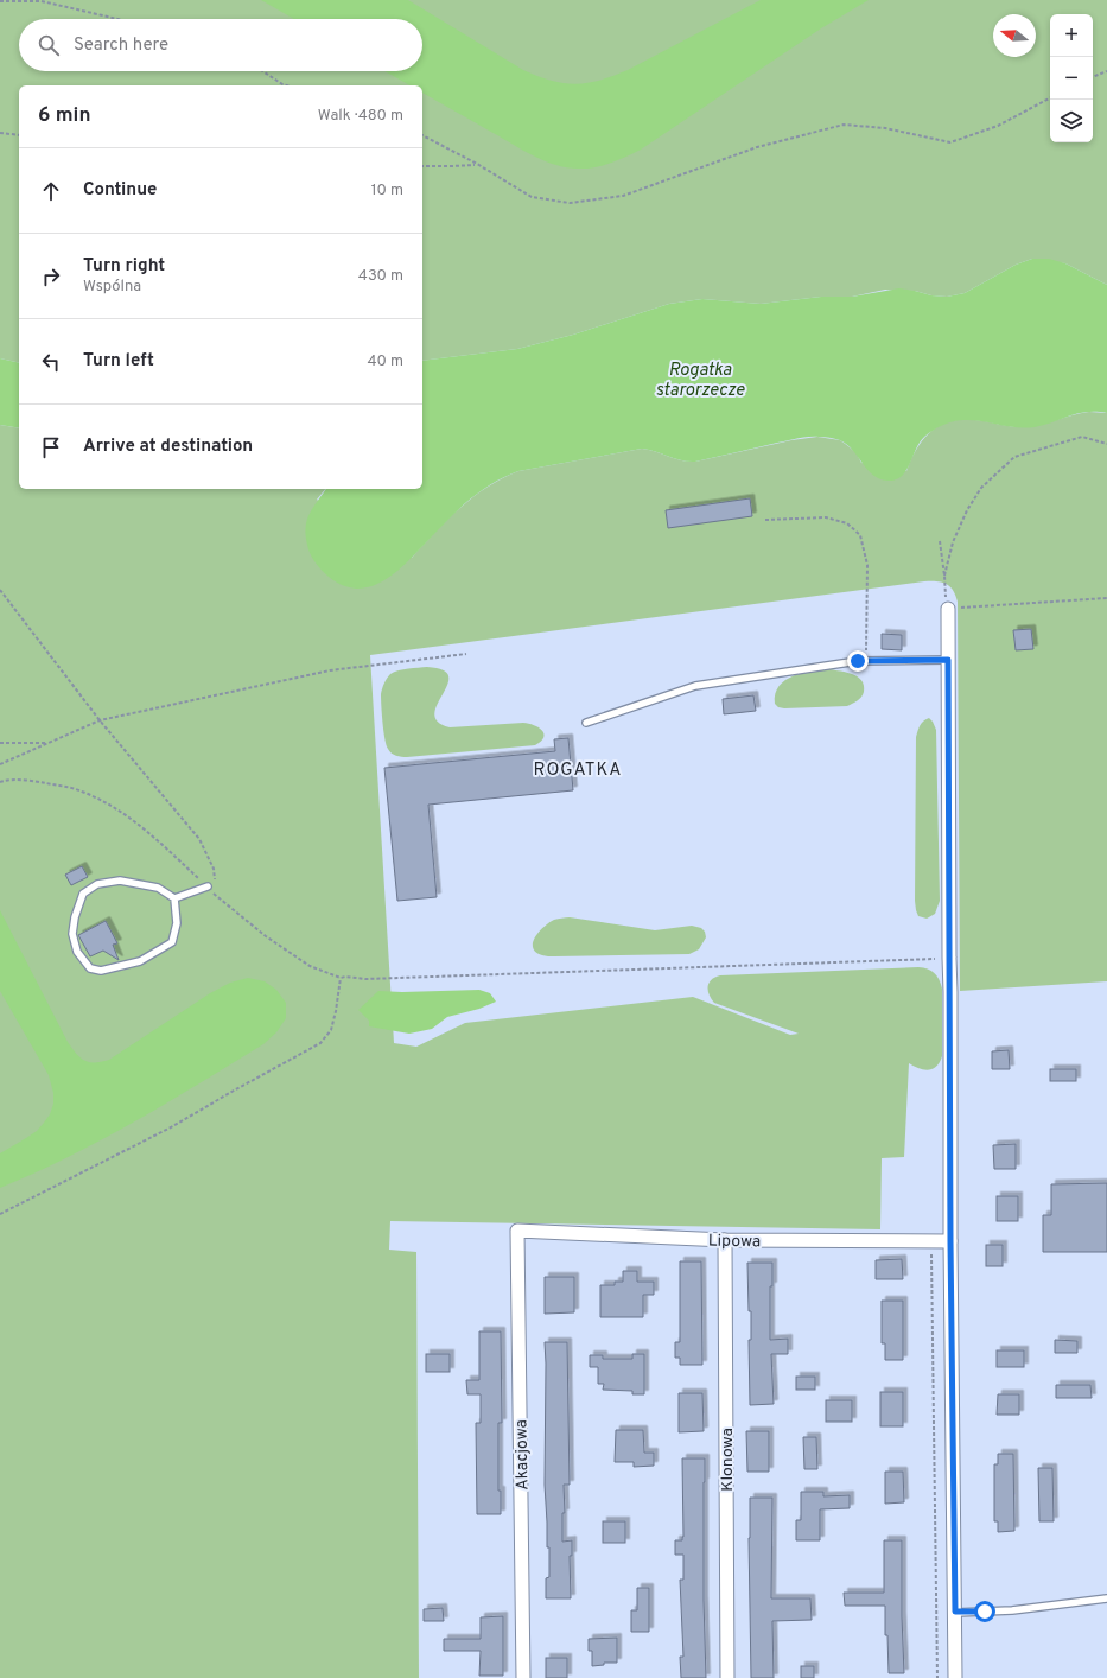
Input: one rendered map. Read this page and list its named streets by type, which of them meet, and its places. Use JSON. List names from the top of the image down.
{
  "streets": {
    "street": ["Lipowa", "Akacjowa", "Klonowa"]
  },
  "crossings": [
    ["Lipowa", "Akacjowa"],
    ["Lipowa", "Klonowa"]
  ],
  "districts": ["ROGATKA"],
  "water": ["Rogatka starorzecze"],
  "north": "left",
  "page": {
    "map_buttons": ["+", "−"],
    "search": "Search here",
    "heading": ["6 min", "Walk · 480 m"],
    "list": [
      ["Continue", "10 m"],
      ["Turn right", "Wspólna", "430 m"],
      ["Turn left", "40 m"],
      "Arrive at destination"
    ]
  }
}
